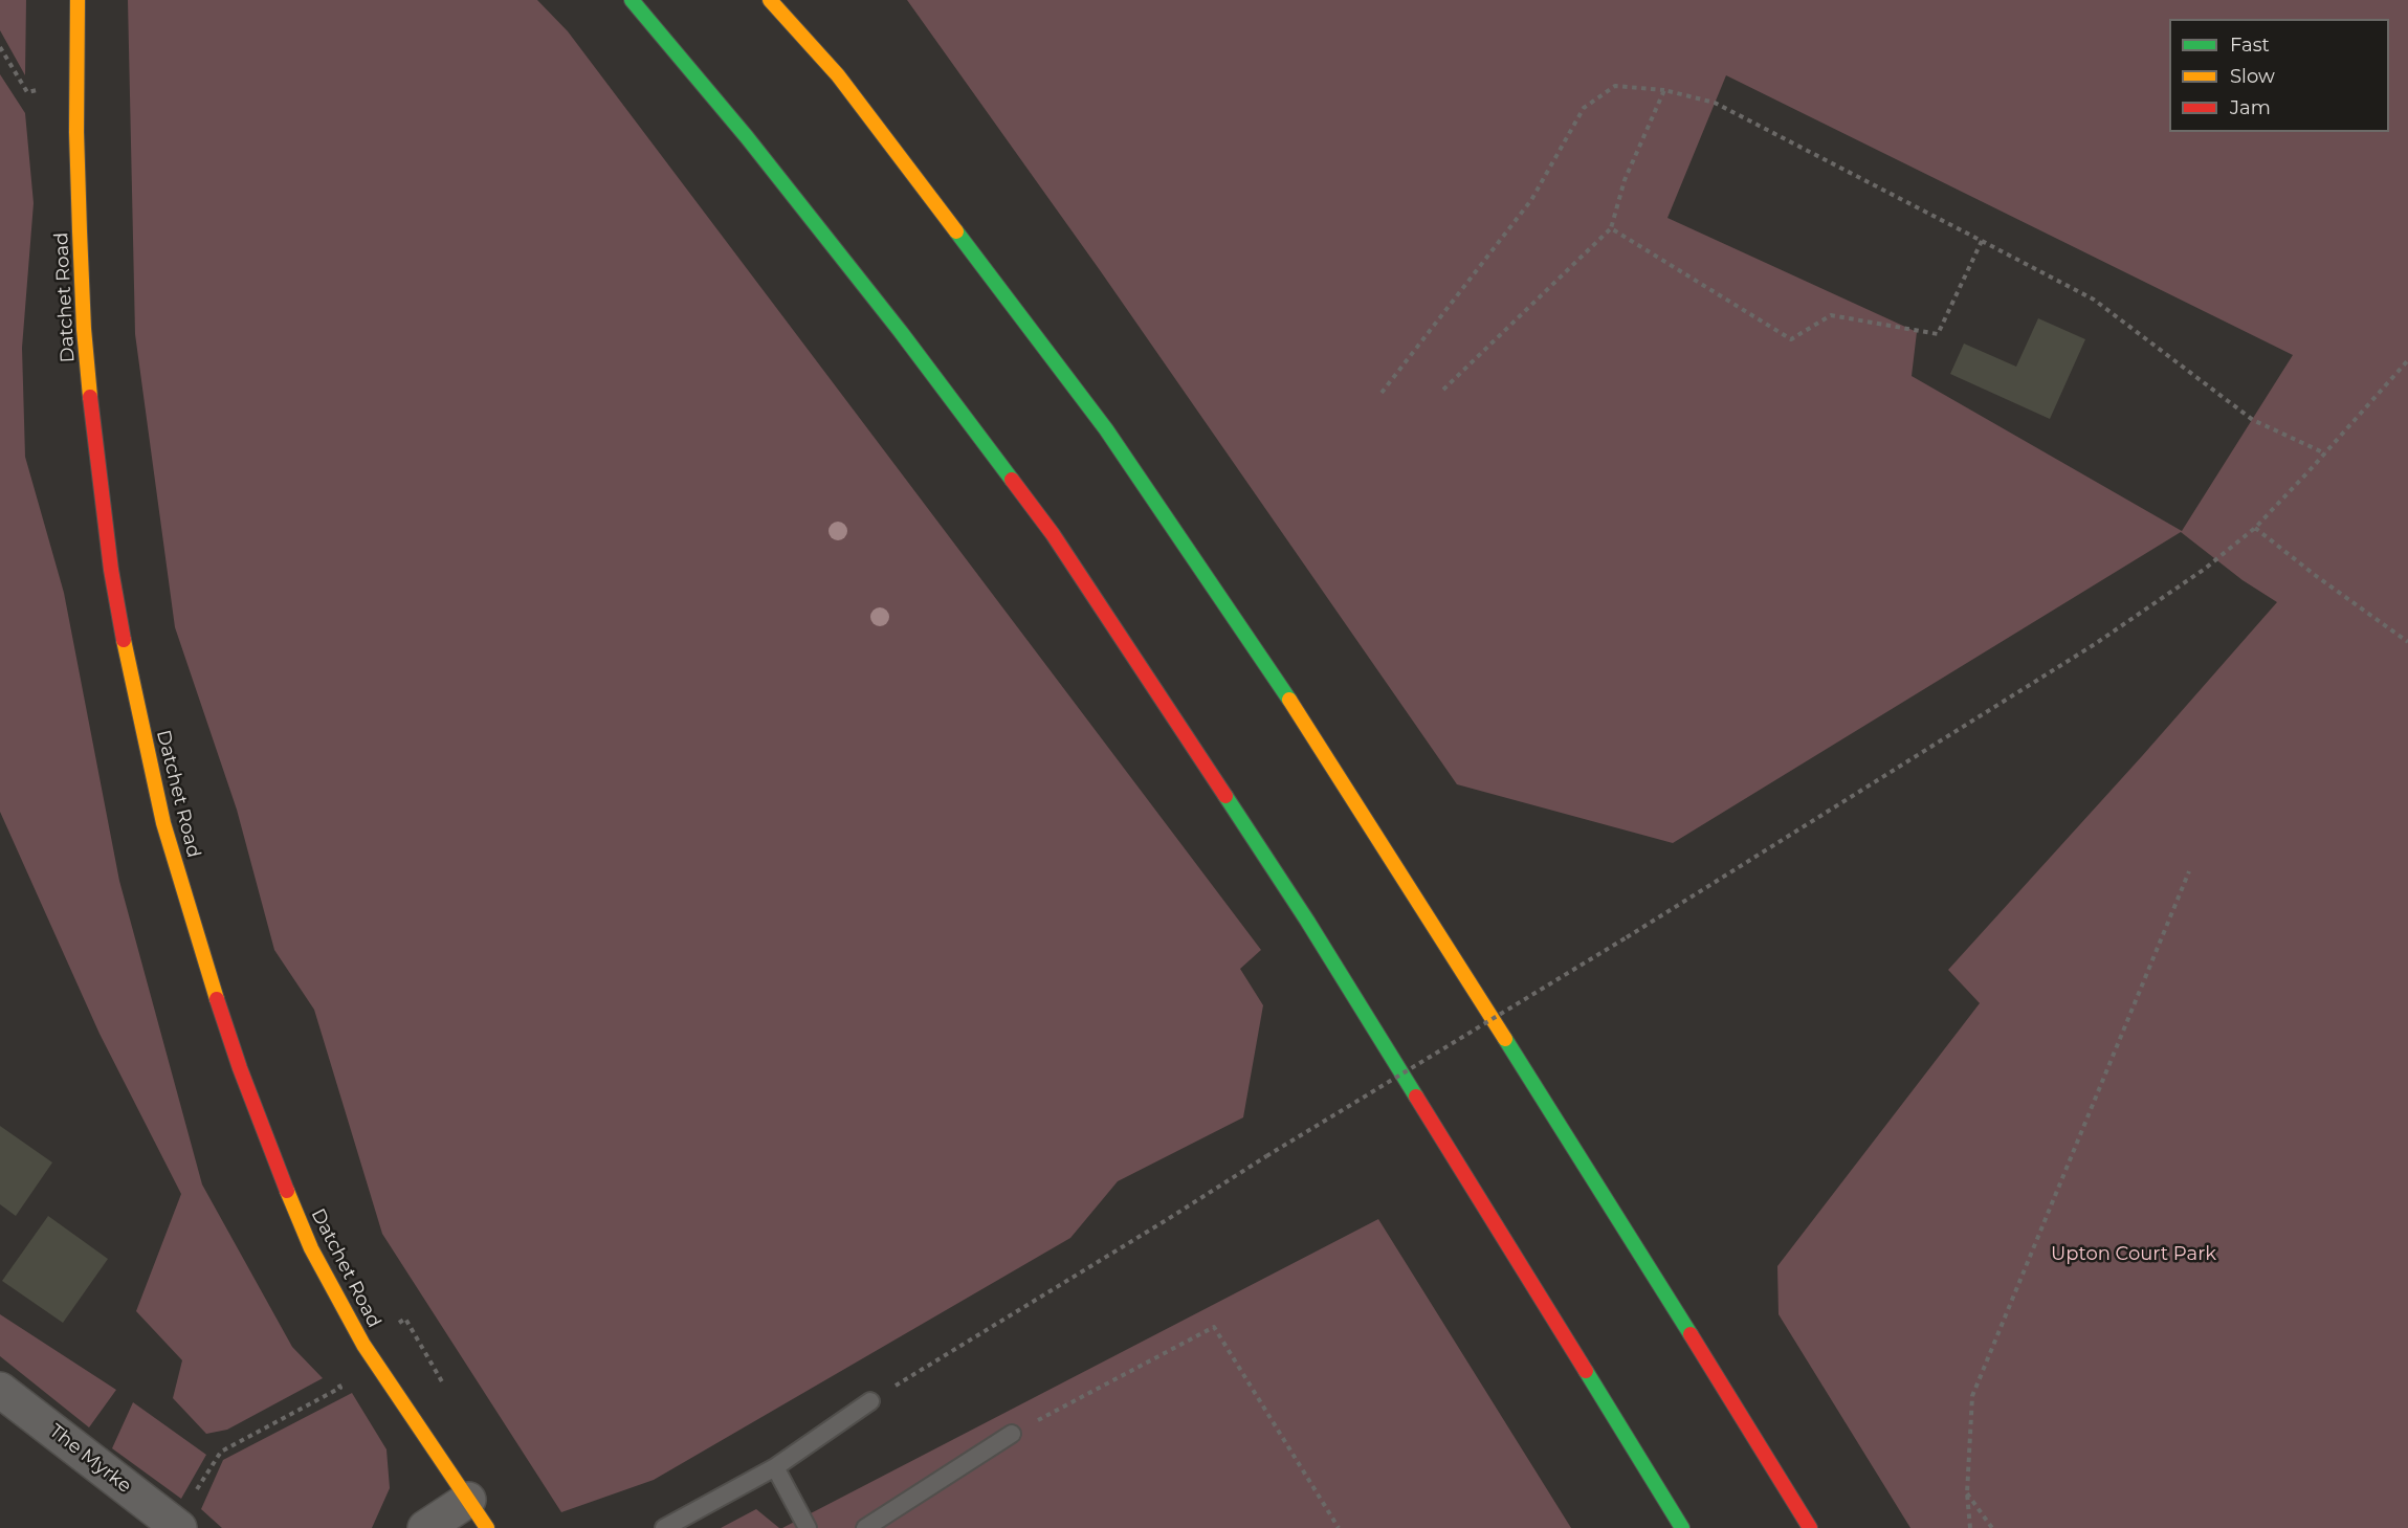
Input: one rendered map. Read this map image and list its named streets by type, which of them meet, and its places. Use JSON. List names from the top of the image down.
{
  "streets": {
    "main road": ["Datchet Road"],
    "street": ["The Myrke"]
  },
  "parks": ["Upton Court Park"],
  "legend": ["Fast", "Slow", "Jam"]
}
